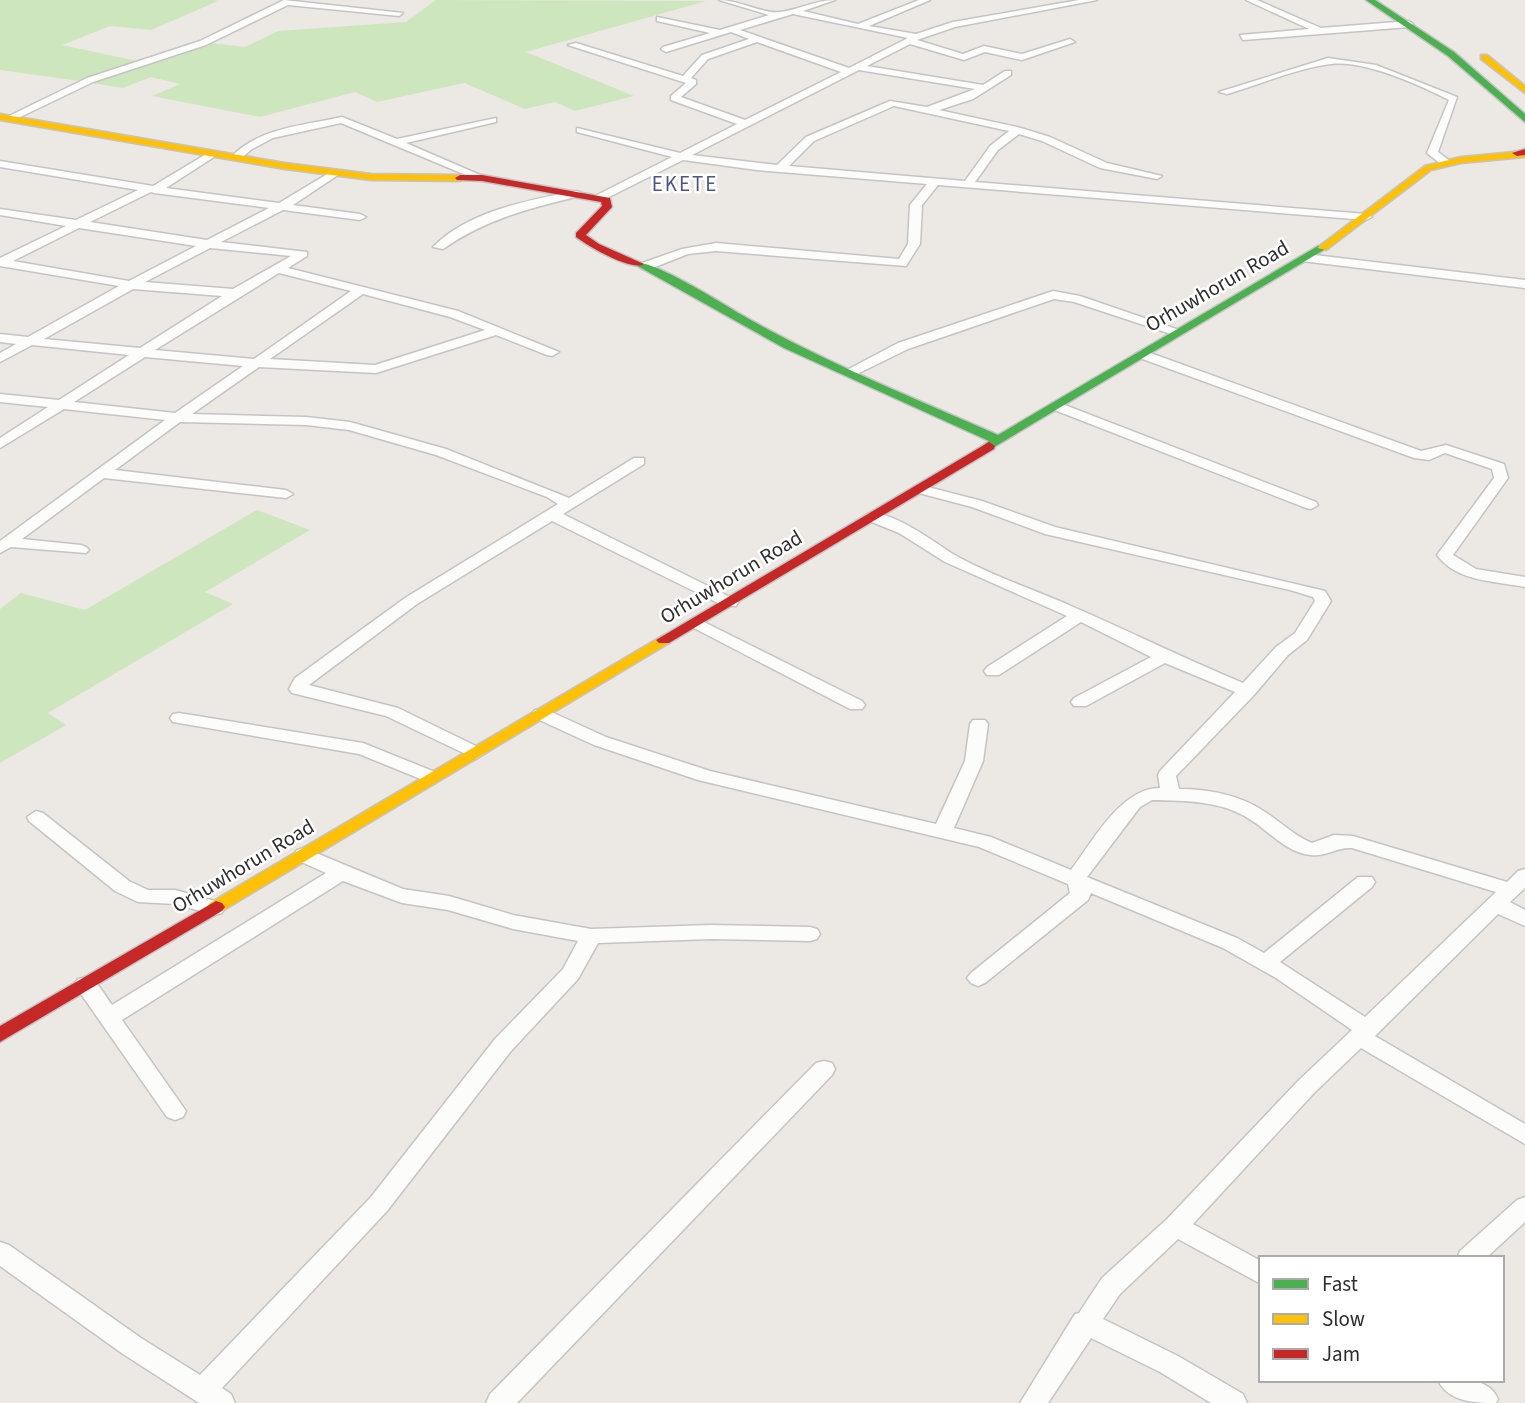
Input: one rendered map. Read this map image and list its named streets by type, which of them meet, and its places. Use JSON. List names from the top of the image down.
{
  "streets": {
    "street": ["Orhuwhorun Road"]
  },
  "districts": ["EKETE"],
  "legend": ["Fast", "Slow", "Jam"]
}
